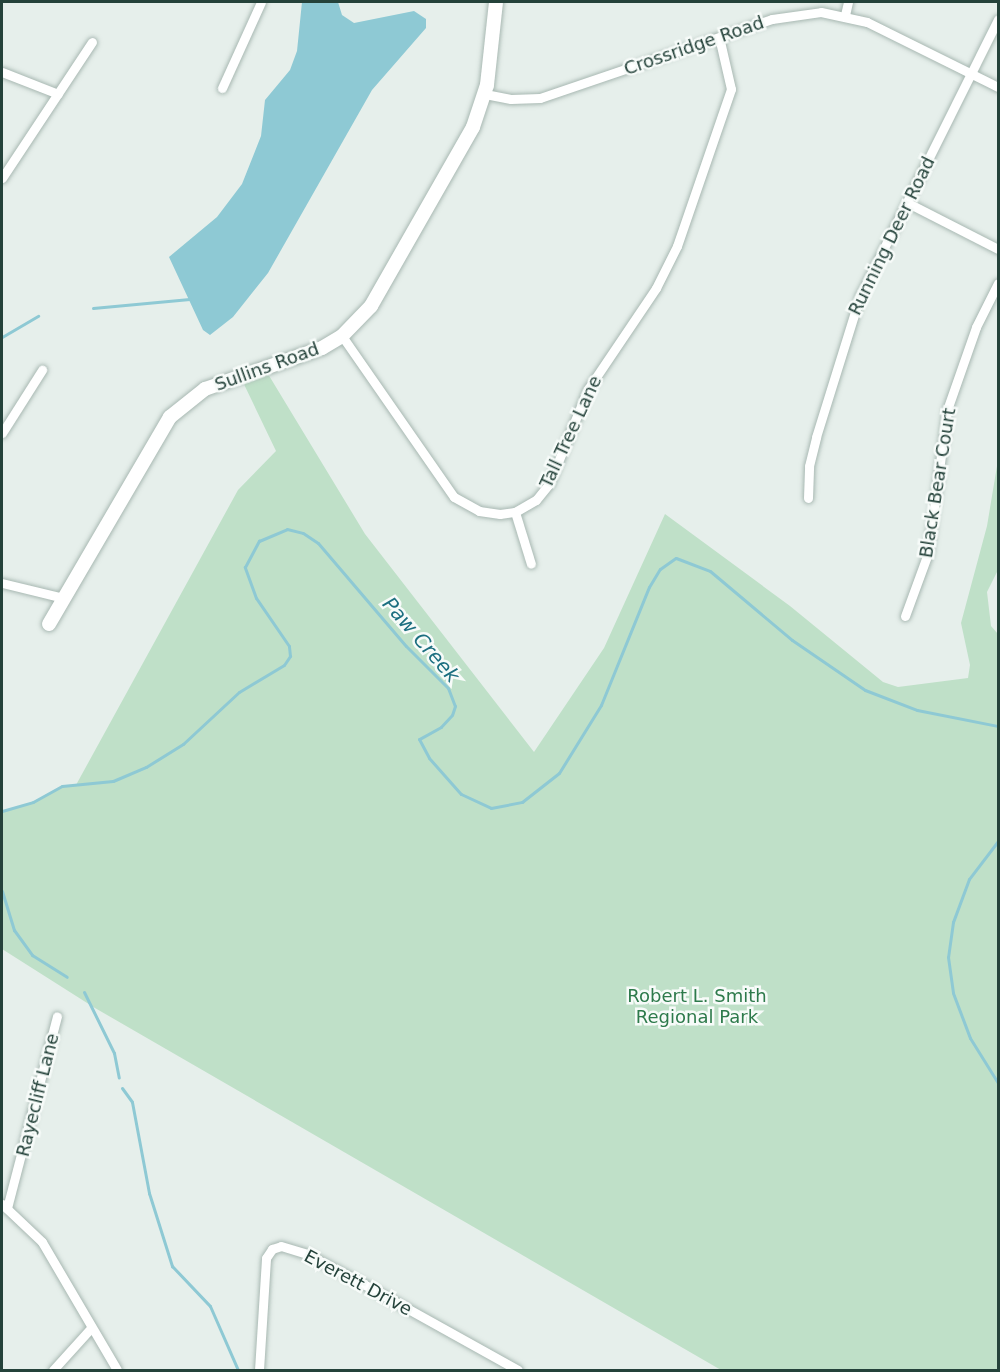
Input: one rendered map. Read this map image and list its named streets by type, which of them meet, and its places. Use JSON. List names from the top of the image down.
{
  "streets": {
    "street": [
      "Crossridge Road",
      "Running Deer Road",
      "Sullins Road",
      "Tall Tree Lane",
      "Black Bear Court",
      "Rayecliff Lane",
      "Everett Drive"
    ]
  },
  "crossings": [
    ["Crossridge Road", "Running Deer Road"],
    ["Crossridge Road", "Sullins Road"],
    ["Crossridge Road", "Tall Tree Lane"]
  ],
  "water": ["Paw Creek"],
  "parks": ["Robert L. Smith Regional Park"]
}
